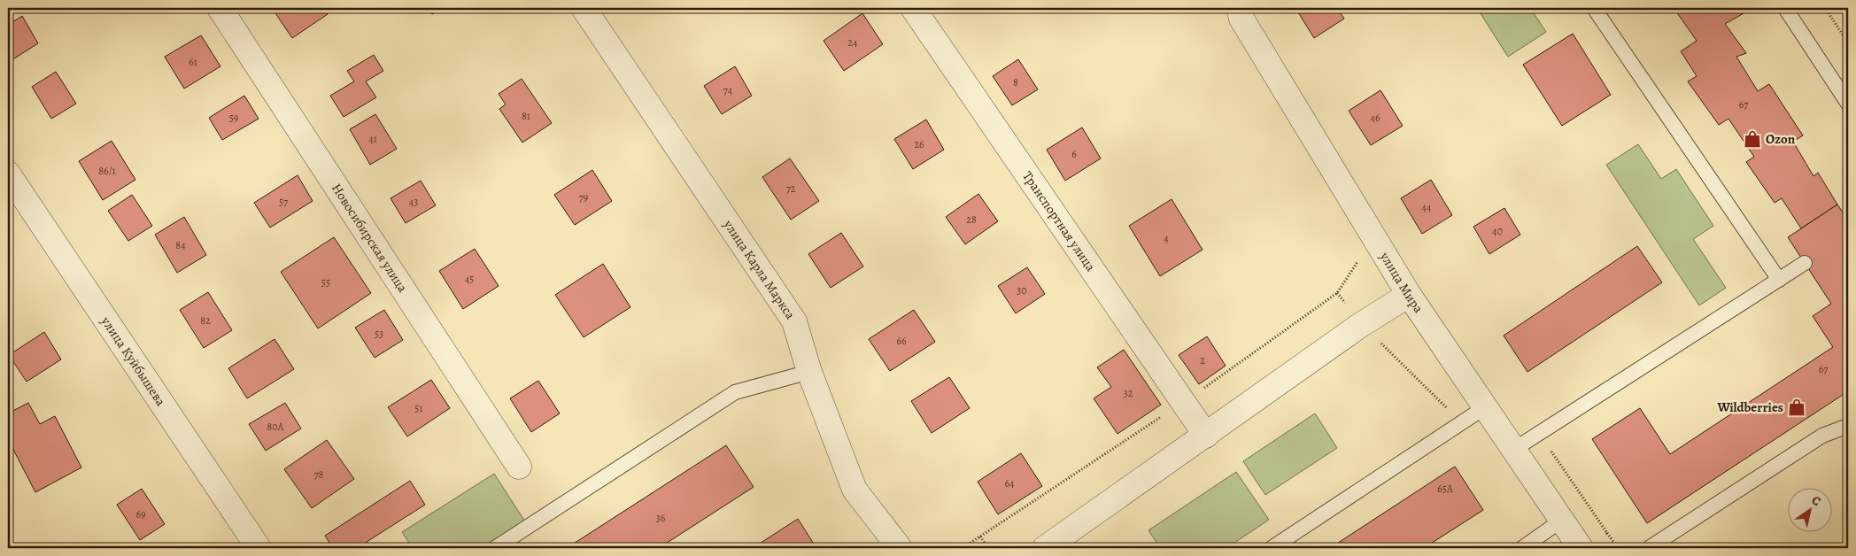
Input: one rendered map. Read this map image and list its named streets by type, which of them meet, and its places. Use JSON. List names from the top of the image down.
{
  "streets": {
    "street": [
      "Транспортная улица",
      "Новосибирская улица",
      "улица Карла Маркса",
      "улица Мира",
      "улица Куйбышева"
    ]
  },
  "places": {
    "shop": ["Ozon", "Wildberries"]
  },
  "house_numbers": [
    "24",
    "61",
    "8",
    "74",
    "67",
    "81",
    "59",
    "46",
    "41",
    "26",
    "6",
    "86/1",
    "72",
    "79",
    "57",
    "43",
    "44",
    "28",
    "40",
    "4",
    "84",
    "45",
    "55",
    "30",
    "82",
    "53",
    "66",
    "2",
    "67",
    "32",
    "51",
    "80А",
    "78",
    "64",
    "65А",
    "69",
    "36"
  ],
  "north": "top right"
}
